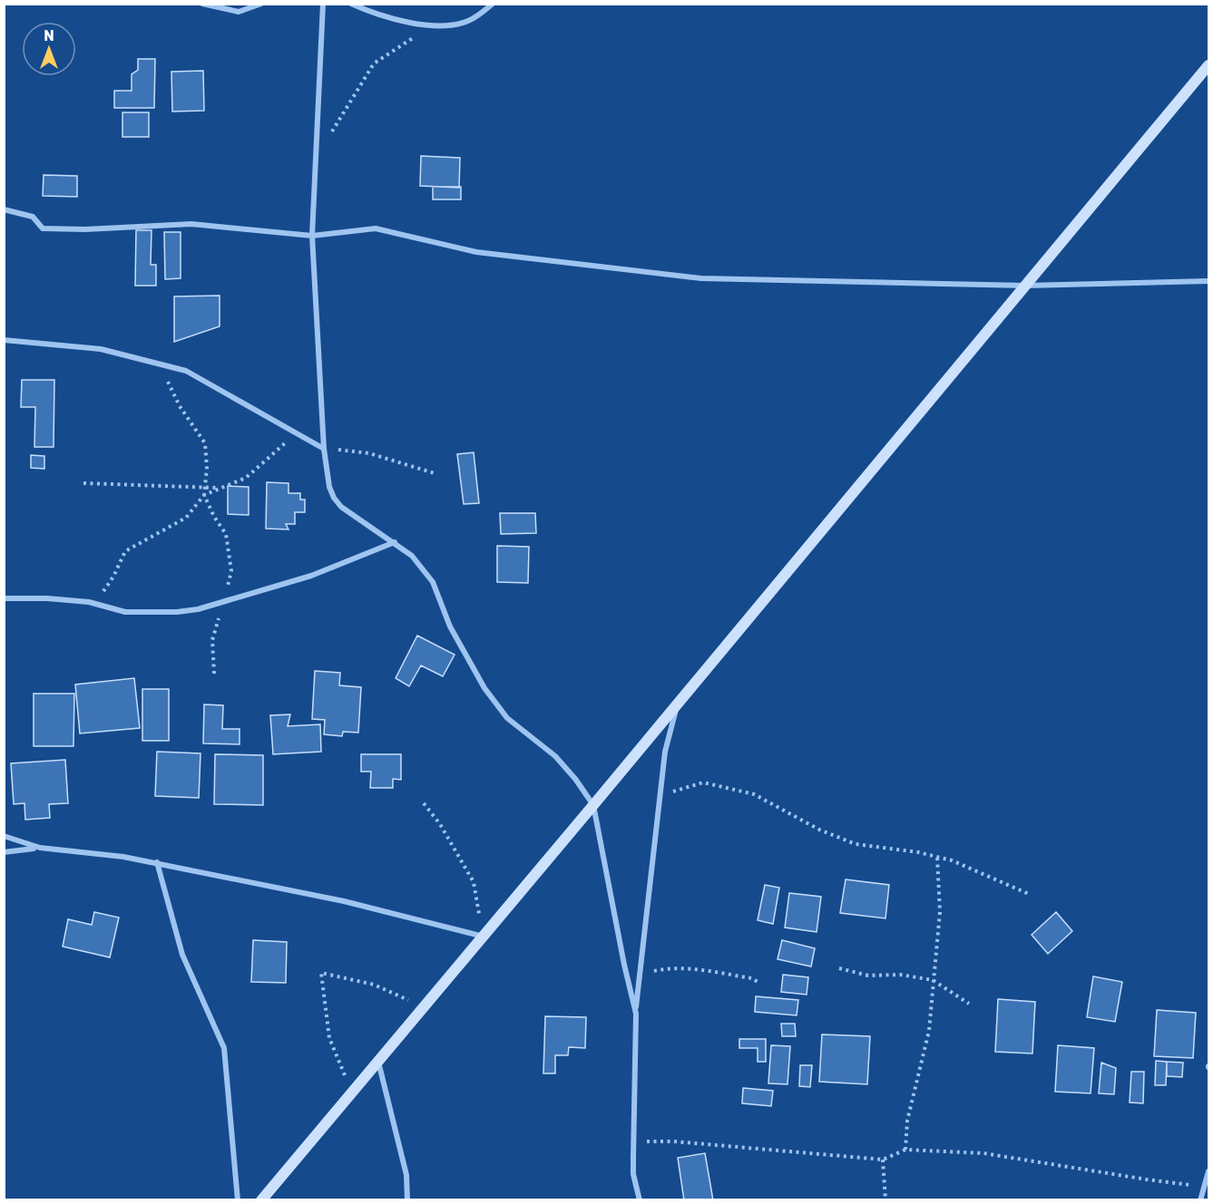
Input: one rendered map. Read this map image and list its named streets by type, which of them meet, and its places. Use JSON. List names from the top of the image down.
{
  "north": "top"
}
